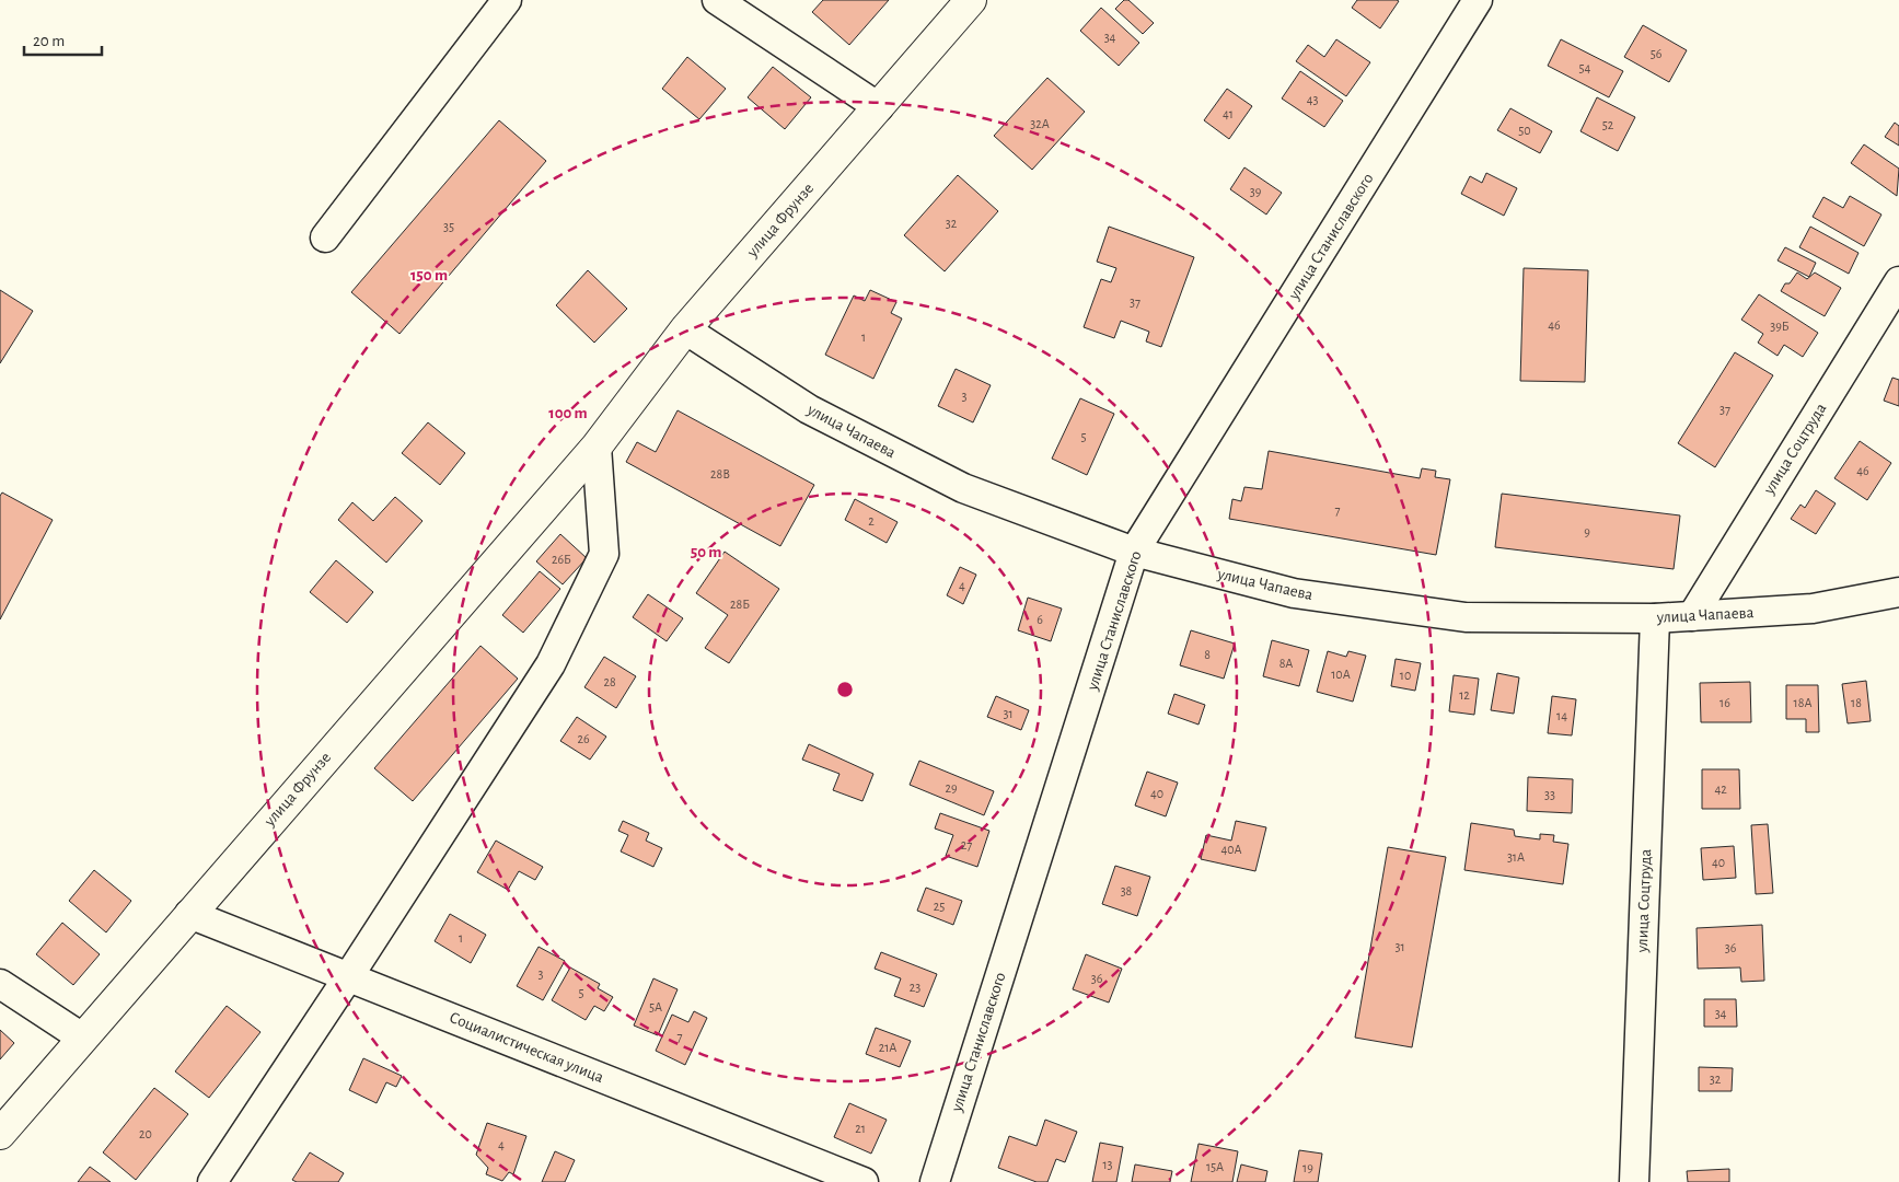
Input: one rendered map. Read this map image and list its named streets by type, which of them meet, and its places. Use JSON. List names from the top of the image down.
{
  "streets": {
    "main road": ["улица Фрунзе"],
    "street": [
      "улица Станиславского",
      "улица Чапаева",
      "улица Соцтруда",
      "Социалистическая улица"
    ]
  },
  "crossings": [
    ["улица Фрунзе", "улица Чапаева"],
    ["улица Фрунзе", "Социалистическая улица"],
    ["улица Станиславского", "улица Чапаева"],
    ["улица Чапаева", "улица Соцтруда"]
  ],
  "house_numbers": [
    "34",
    "56",
    "54",
    "43",
    "41",
    "32А",
    "52",
    "50",
    "39",
    "32",
    "35",
    "37",
    "46",
    "39Б",
    "1",
    "3",
    "37",
    "5",
    "46",
    "28В",
    "7",
    "2",
    "9",
    "26Б",
    "4",
    "28Б",
    "6",
    "8",
    "8А",
    "10А",
    "10",
    "28",
    "12",
    "16",
    "18А",
    "18",
    "31",
    "14",
    "26",
    "29",
    "42",
    "40",
    "33",
    "27",
    "40А",
    "31А",
    "40",
    "38",
    "25",
    "1",
    "31",
    "36",
    "3",
    "36",
    "23",
    "5",
    "5А",
    "34",
    "7",
    "21А",
    "32",
    "21",
    "20",
    "4",
    "13",
    "15А",
    "19"
  ],
  "scale_bar": "20 m",
  "rings": ["150 m", "100 m", "50 m"]
}
